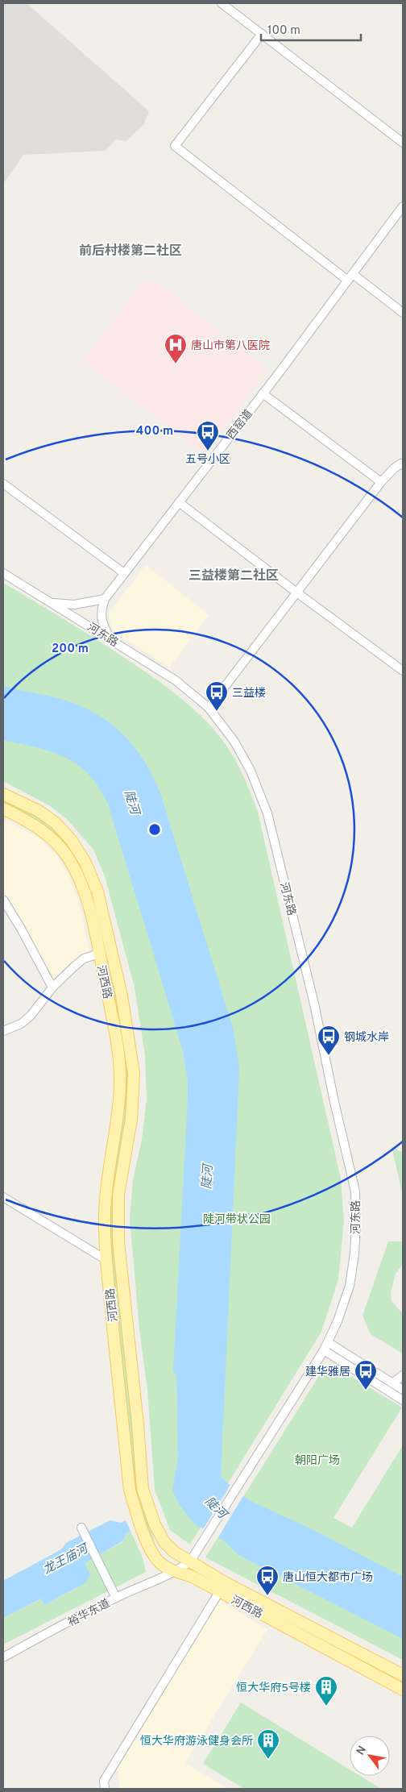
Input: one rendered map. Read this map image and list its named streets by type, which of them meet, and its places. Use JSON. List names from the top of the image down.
{
  "streets": {
    "main road": ["河西路"],
    "street": ["西窑道", "河东路", "裕华东道"]
  },
  "crossings": [
    ["河东路", "裕华东道"],
    ["河西路", "裕华东道"]
  ],
  "districts": ["前后村楼第二社区", "三益楼第二社区"],
  "water": ["陡河", "龙王庙河"],
  "parks": ["陡河带状公园", "朝阳广场"],
  "places": {
    "hospital": ["唐山市第八医院"],
    "bus stop": [
      "五号小区",
      "三益楼",
      "钢城水岸",
      "建华雅居",
      "唐山恒大都市广场"
    ],
    "building": ["恒大华府5号楼", "恒大华府游泳健身会所"]
  },
  "scale_bar": "100 m",
  "north": "top left",
  "rings": ["400 m", "200 m"]
}
